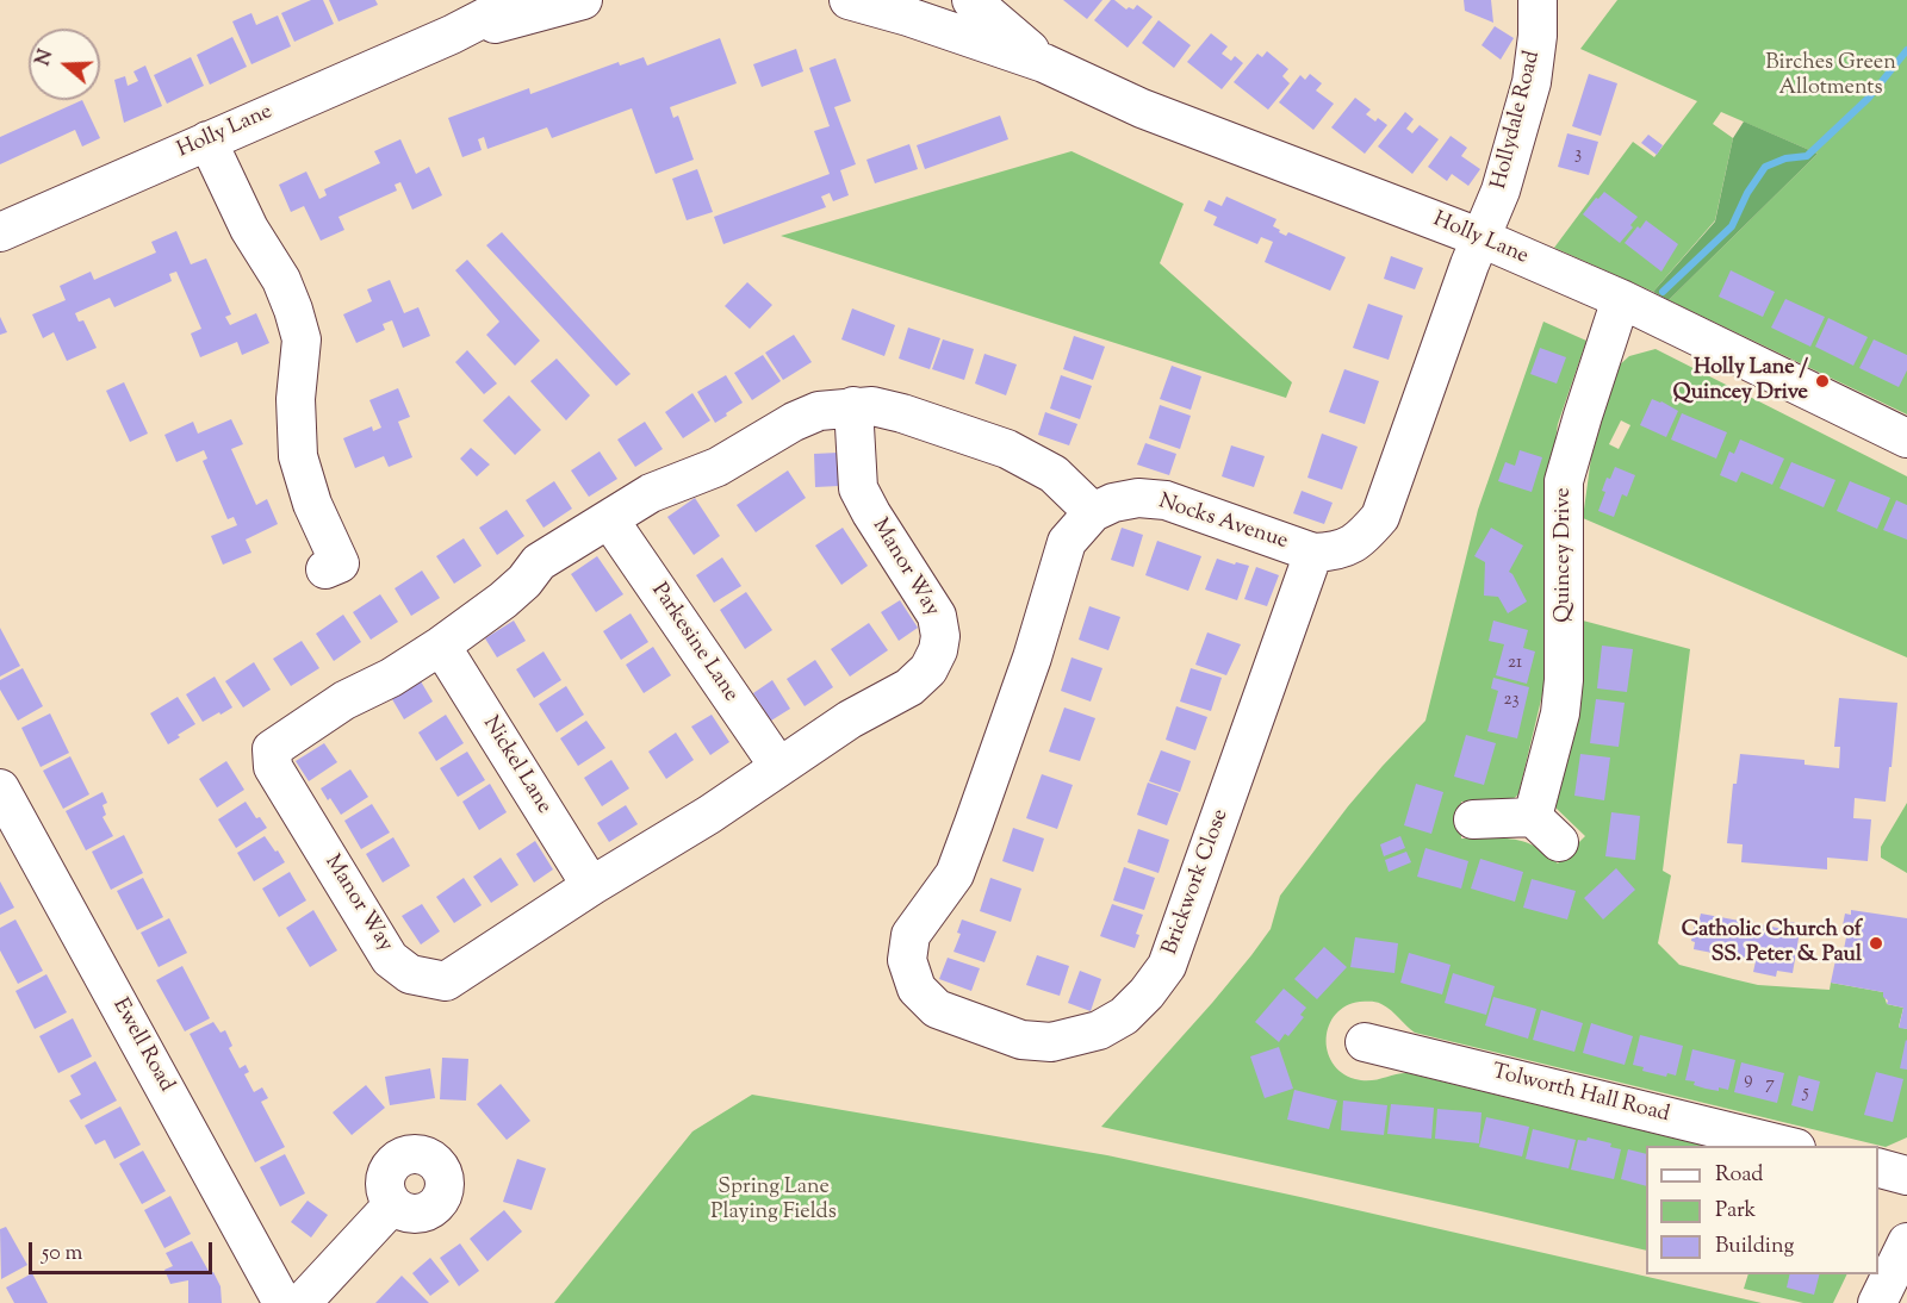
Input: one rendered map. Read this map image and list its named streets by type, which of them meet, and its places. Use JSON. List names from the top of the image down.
{
  "streets": {
    "street": [
      "Hollydale Road",
      "Holly Lane",
      "Nocks Avenue",
      "Quincey Drive",
      "Manor Way",
      "Parkesine Lane",
      "Nickel Lane",
      "Brickwork Close",
      "Ewell Road",
      "Tolworth Hall Road"
    ]
  },
  "crossings": [
    ["Hollydale Road", "Holly Lane"],
    ["Hollydale Road", "Nocks Avenue"],
    ["Holly Lane", "Nocks Avenue"],
    ["Holly Lane", "Quincey Drive"],
    ["Nocks Avenue", "Manor Way"],
    ["Nocks Avenue", "Brickwork Close"],
    ["Manor Way", "Parkesine Lane"],
    ["Manor Way", "Nickel Lane"],
    ["Manor Way", "Brickwork Close"]
  ],
  "parks": ["Birches Green Allotments", "Spring Lane Playing Fields"],
  "places": ["Holly Lane / Quincey Drive", "Catholic Church of SS. Peter & Paul"],
  "house_numbers": [
    "3",
    "21",
    "23",
    "9",
    "7",
    "5"
  ],
  "legend": ["Road", "Park", "Building"],
  "scale_bar": "50 m",
  "north": "left"
}
